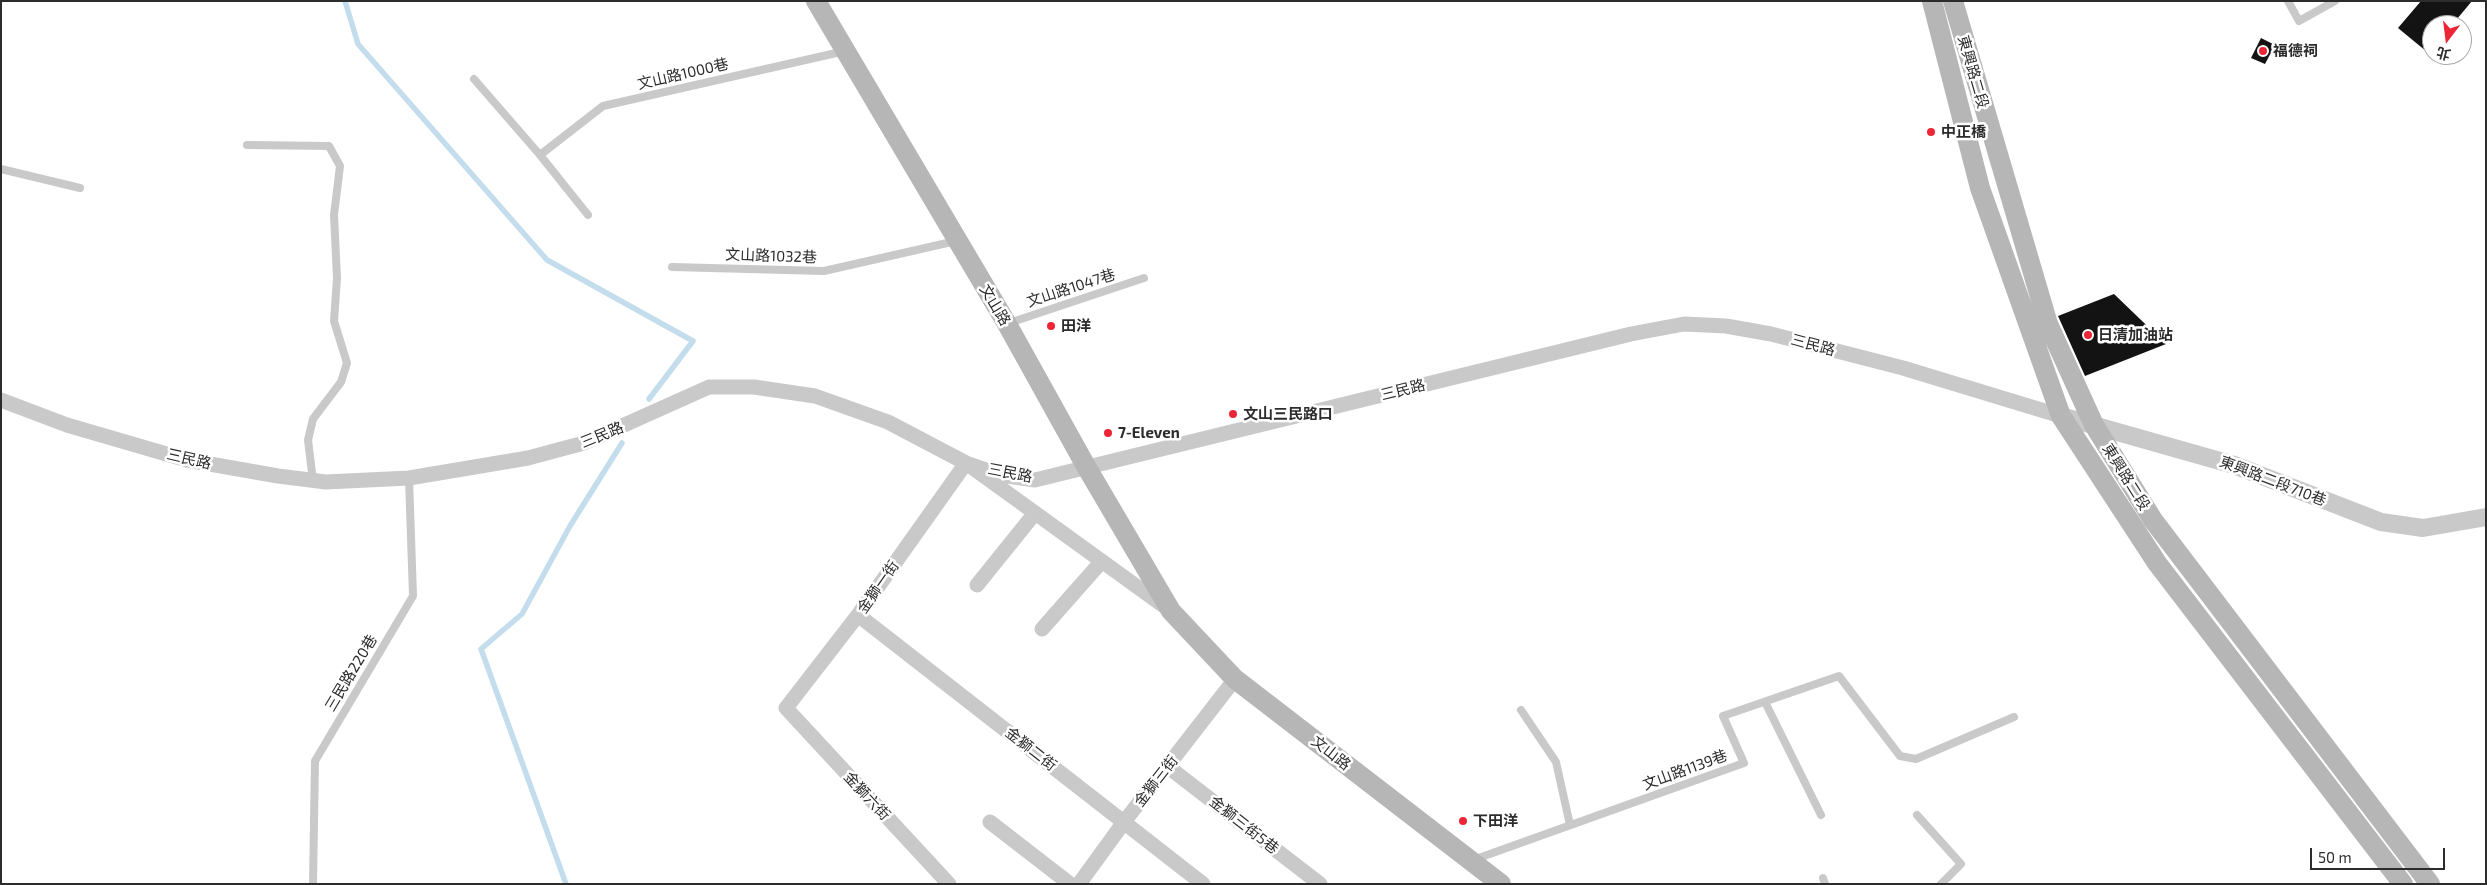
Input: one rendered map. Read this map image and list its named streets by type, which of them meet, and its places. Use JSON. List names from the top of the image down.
{
  "streets": {
    "main road": ["東興路二段", "文山路"],
    "street": [
      "三民路",
      "東興路二段710巷",
      "金獅一街",
      "金獅二街",
      "金獅三街",
      "金獅六街",
      "金獅三街5巷"
    ],
    "lane": [
      "文山路1000巷",
      "文山路1032巷",
      "文山路1047巷",
      "三民路220巷",
      "文山路1139巷"
    ]
  },
  "crossings": [
    ["東興路二段", "三民路"],
    ["東興路二段", "東興路二段710巷"],
    ["文山路1000巷", "文山路"],
    ["文山路1032巷", "文山路"],
    ["文山路1047巷", "文山路"],
    ["文山路", "三民路"],
    ["文山路", "金獅一街"],
    ["文山路", "文山路1139巷"],
    ["文山路", "金獅三街"],
    ["三民路", "東興路二段710巷"],
    ["三民路", "金獅一街"],
    ["三民路", "三民路220巷"],
    ["金獅一街", "金獅二街"],
    ["金獅一街", "金獅六街"],
    ["金獅二街", "金獅三街"],
    ["金獅三街", "金獅三街5巷"]
  ],
  "places": [
    "福德祠",
    "中正橋",
    "田洋",
    "日清加油站",
    "文山三民路口",
    "7-Eleven",
    "下田洋"
  ],
  "scale_bar": "50 m",
  "north": "bottom"
}
